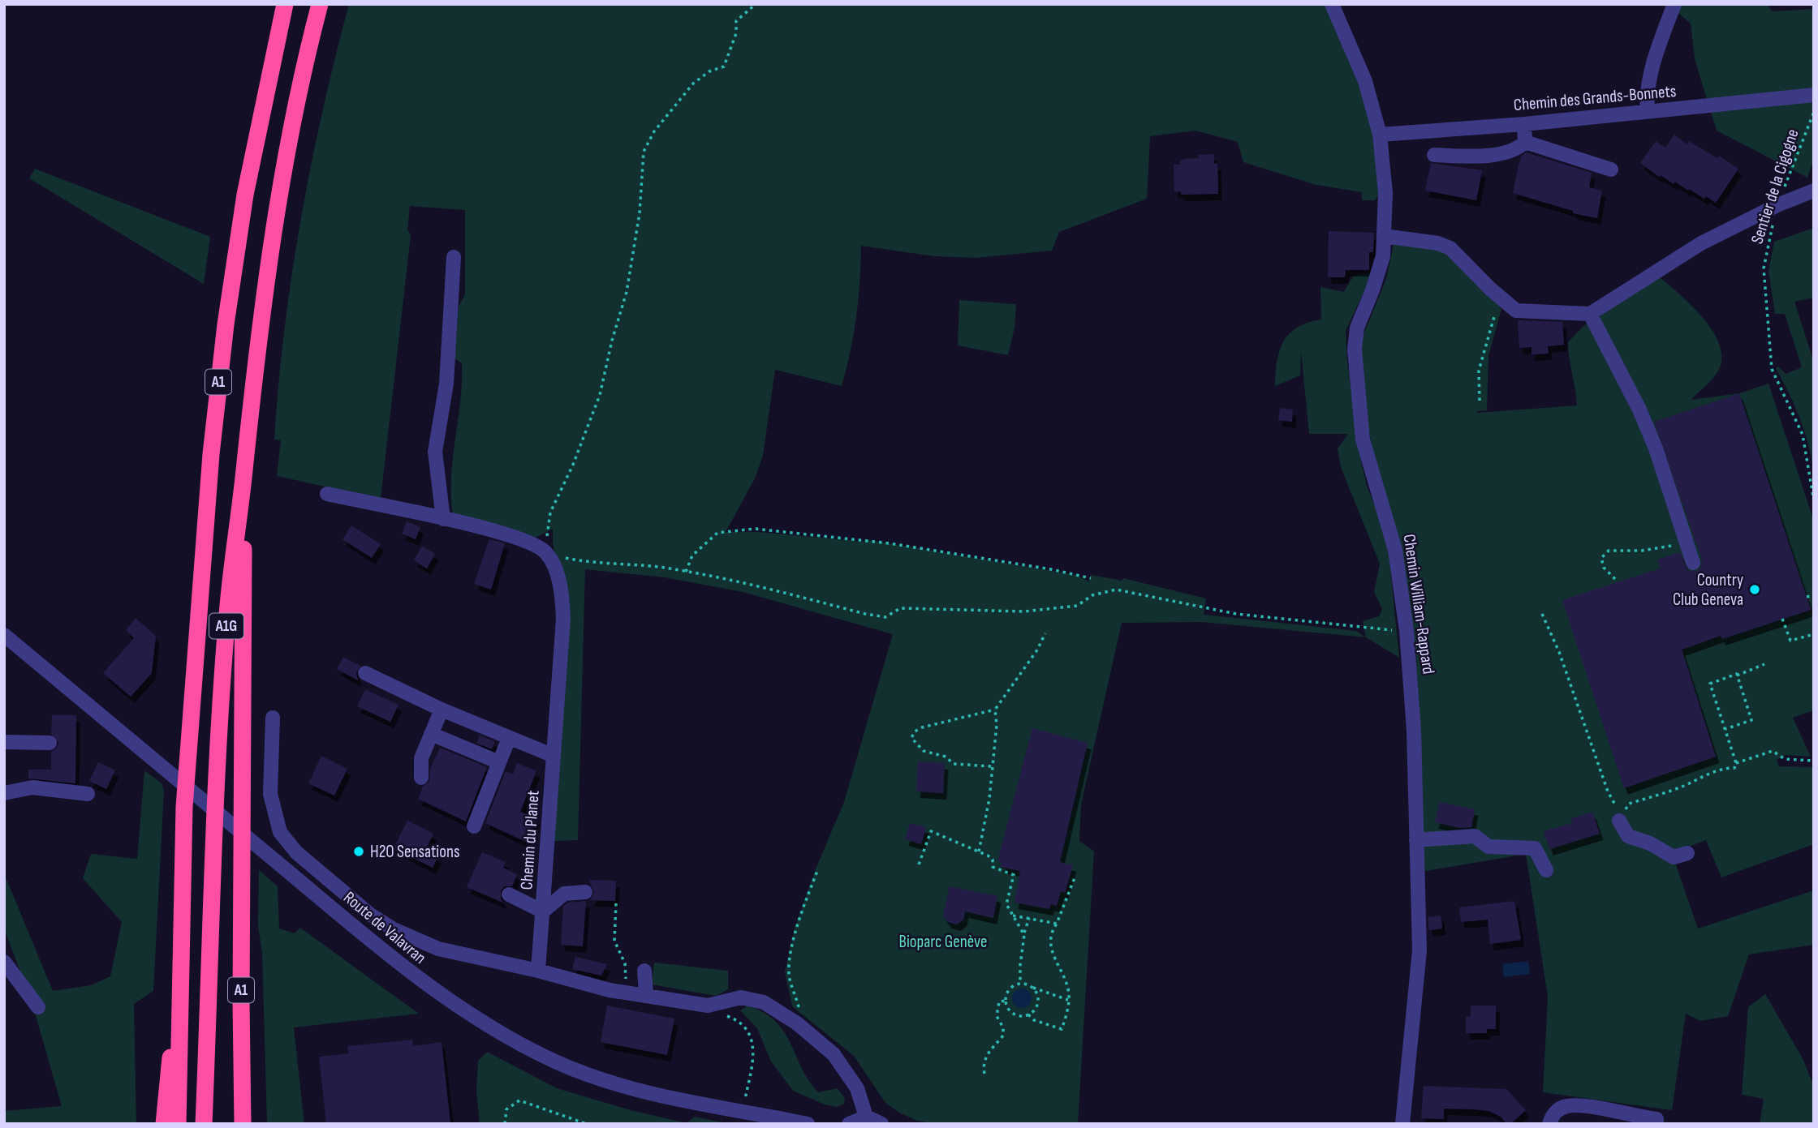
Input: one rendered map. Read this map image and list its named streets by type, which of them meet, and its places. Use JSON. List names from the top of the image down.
{
  "streets": {
    "highway": ["A1", "A1G"],
    "street": [
      "Chemin des Grands-Bonnets",
      "Chemin William-Rappard",
      "Chemin du Planet",
      "Route de Valavran"
    ],
    "path": ["Sentier de la Cigogne"]
  },
  "crossings": [
    ["Chemin des Grands-Bonnets", "Chemin William-Rappard"],
    ["A1", "A1G"]
  ],
  "parks": ["Bioparc Genève"],
  "places": ["Country Club Geneva", "H2O Sensations"]
}
